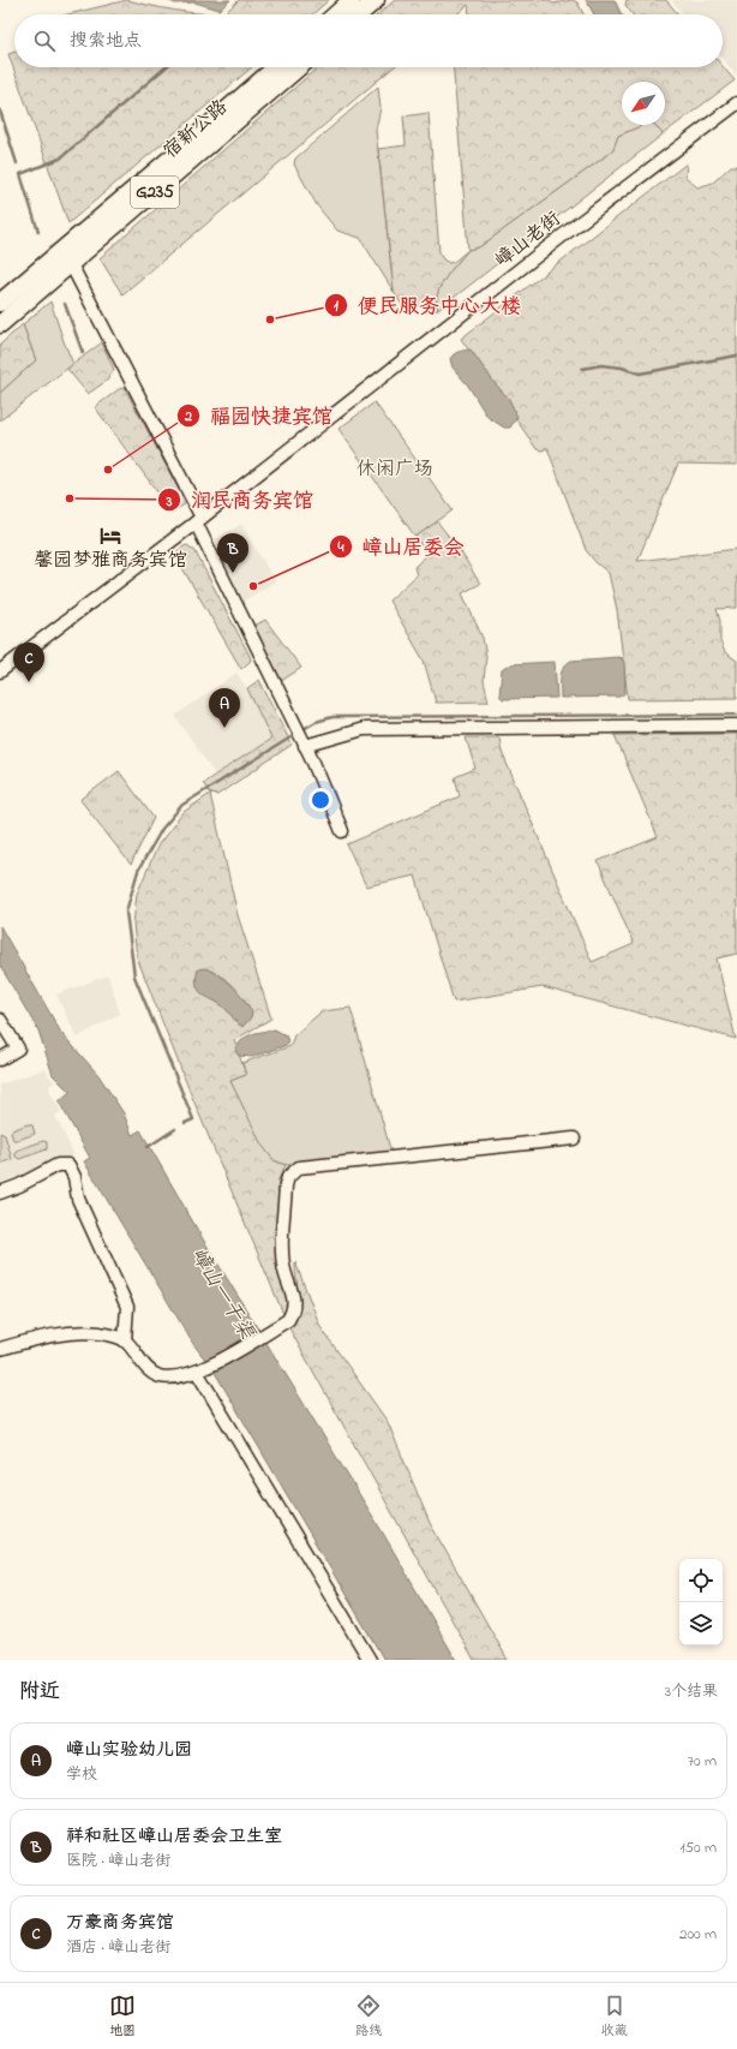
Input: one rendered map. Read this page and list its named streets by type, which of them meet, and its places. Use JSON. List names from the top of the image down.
{
  "streets": {
    "highway": ["宿新公路", "G235"],
    "street": ["嶂山老街"]
  },
  "water": ["嶂山一干渠"],
  "parks": ["休闲广场"],
  "places": {
    "other": [
      "便民服务中心大楼",
      "福园快捷宾馆",
      "润民商务宾馆",
      "嶂山居委会"
    ],
    "hotel": ["馨园梦雅商务宾馆"]
  },
  "north": "bottom left",
  "page": {
    "search": "搜索地点",
    "pins": ["B", "C", "A"],
    "heading": ["附近", "3个结果"],
    "list": [
      {
        "mark": "A",
        "name": "嶂山实验幼儿园",
        "note": "学校",
        "value": "70 m"
      },
      {
        "mark": "B",
        "name": "祥和社区嶂山居委会卫生室",
        "note": "医院 · 嶂山老街",
        "value": "150 m"
      },
      {
        "mark": "C",
        "name": "万豪商务宾馆",
        "note": "酒店 · 嶂山老街",
        "value": "200 m"
      }
    ],
    "nav": ["地图", "路线", "收藏"]
  }
}
